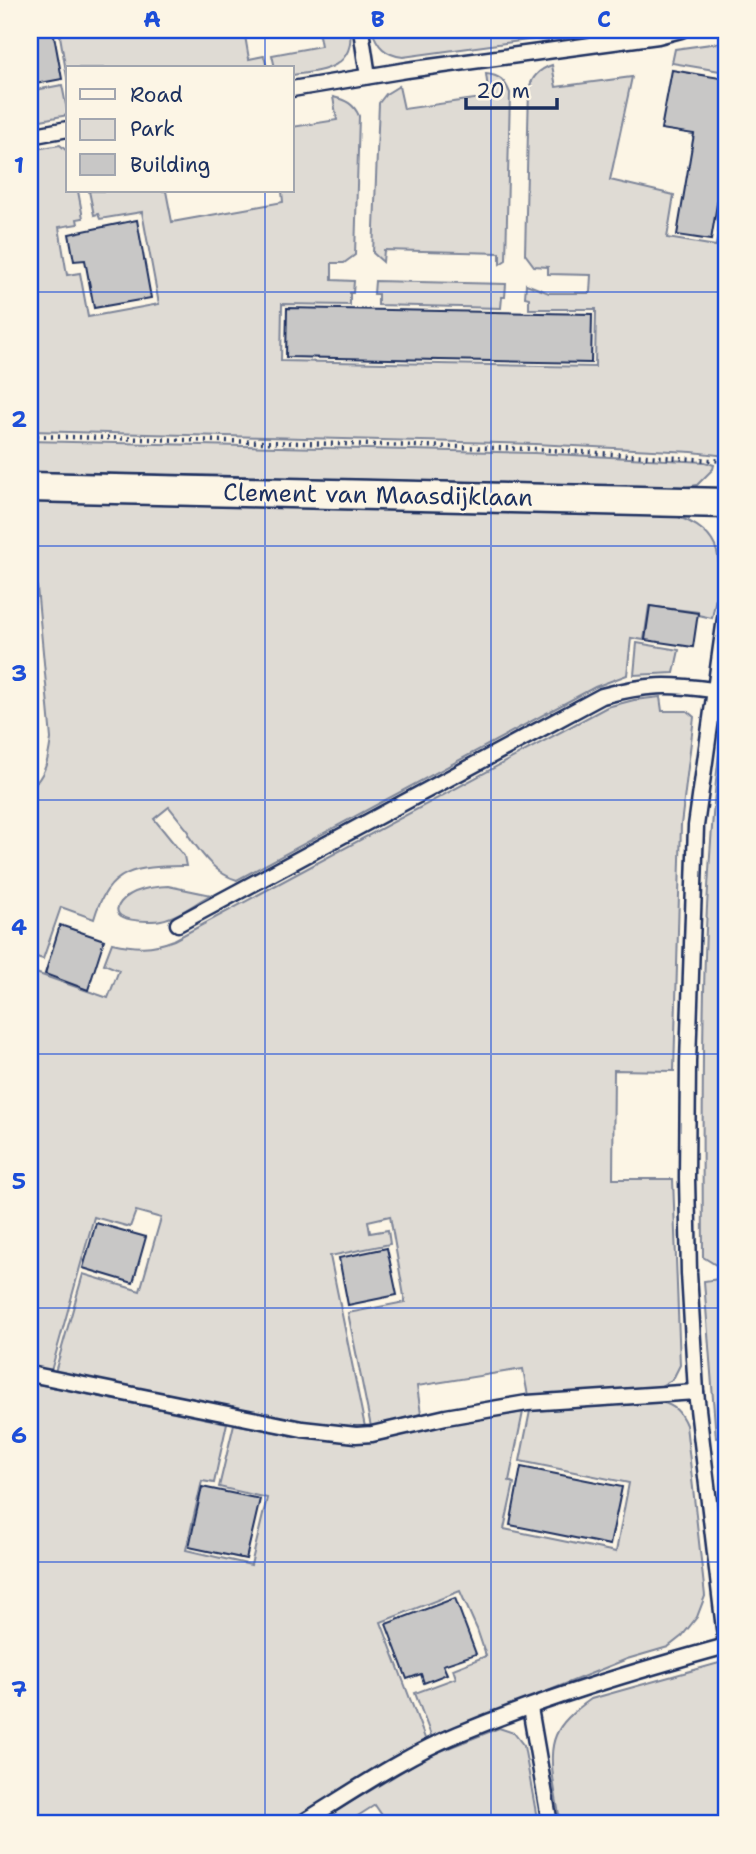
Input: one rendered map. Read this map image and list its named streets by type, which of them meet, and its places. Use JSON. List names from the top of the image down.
{
  "streets": {
    "street": ["Clement van Maasdijklaan"]
  },
  "legend": ["Road", "Park", "Building"],
  "scale_bar": "20 m",
  "grid": {
    "columns": ["A", "B", "C"],
    "rows": [
      "1",
      "2",
      "3",
      "4",
      "5",
      "6",
      "7"
    ]
  }
}
